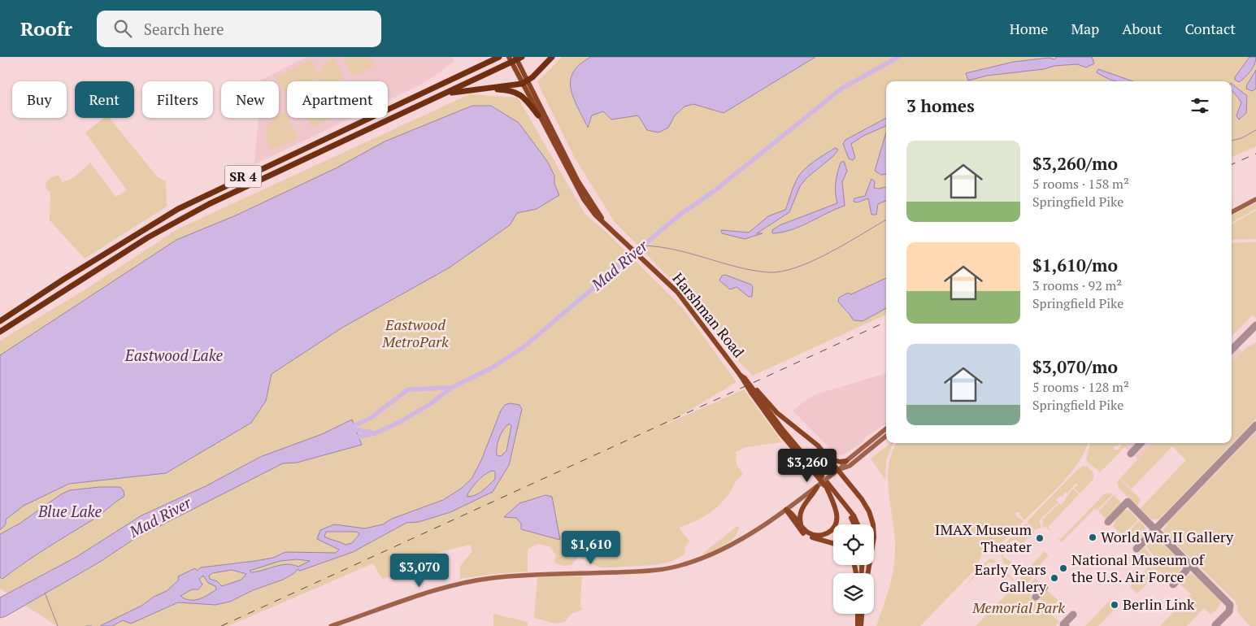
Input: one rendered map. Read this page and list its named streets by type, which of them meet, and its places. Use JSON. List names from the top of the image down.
{
  "streets": {
    "highway": ["SR 4"],
    "main road": ["Harshman Road"]
  },
  "water": ["Mad River", "Eastwood Lake", "Blue Lake"],
  "parks": ["Eastwood MetroPark", "Memorial Park"],
  "places": [
    "World War II Gallery",
    "IMAX Museum Theater",
    "National Museum of the U.S. Air Force",
    "Early Years Gallery",
    "Berlin Link"
  ],
  "page": {
    "header": "Roofr",
    "search": "Search here",
    "nav": [
      "Home",
      "Map",
      "About",
      "Contact"
    ],
    "chip": [
      "Buy",
      "Rent",
      "Filters",
      "New",
      "Apartment"
    ],
    "heading": "3 homes",
    "list": [
      {
        "name": "$3,260/mo",
        "note": "5 rooms · 158 m² · Springfield Pike"
      },
      {
        "name": "$1,610/mo",
        "note": "3 rooms · 92 m² · Springfield Pike"
      },
      {
        "name": "$3,070/mo",
        "note": "5 rooms · 128 m² · Springfield Pike"
      }
    ],
    "price": ["$3,260", "$1,610", "$3,070"]
  }
}
